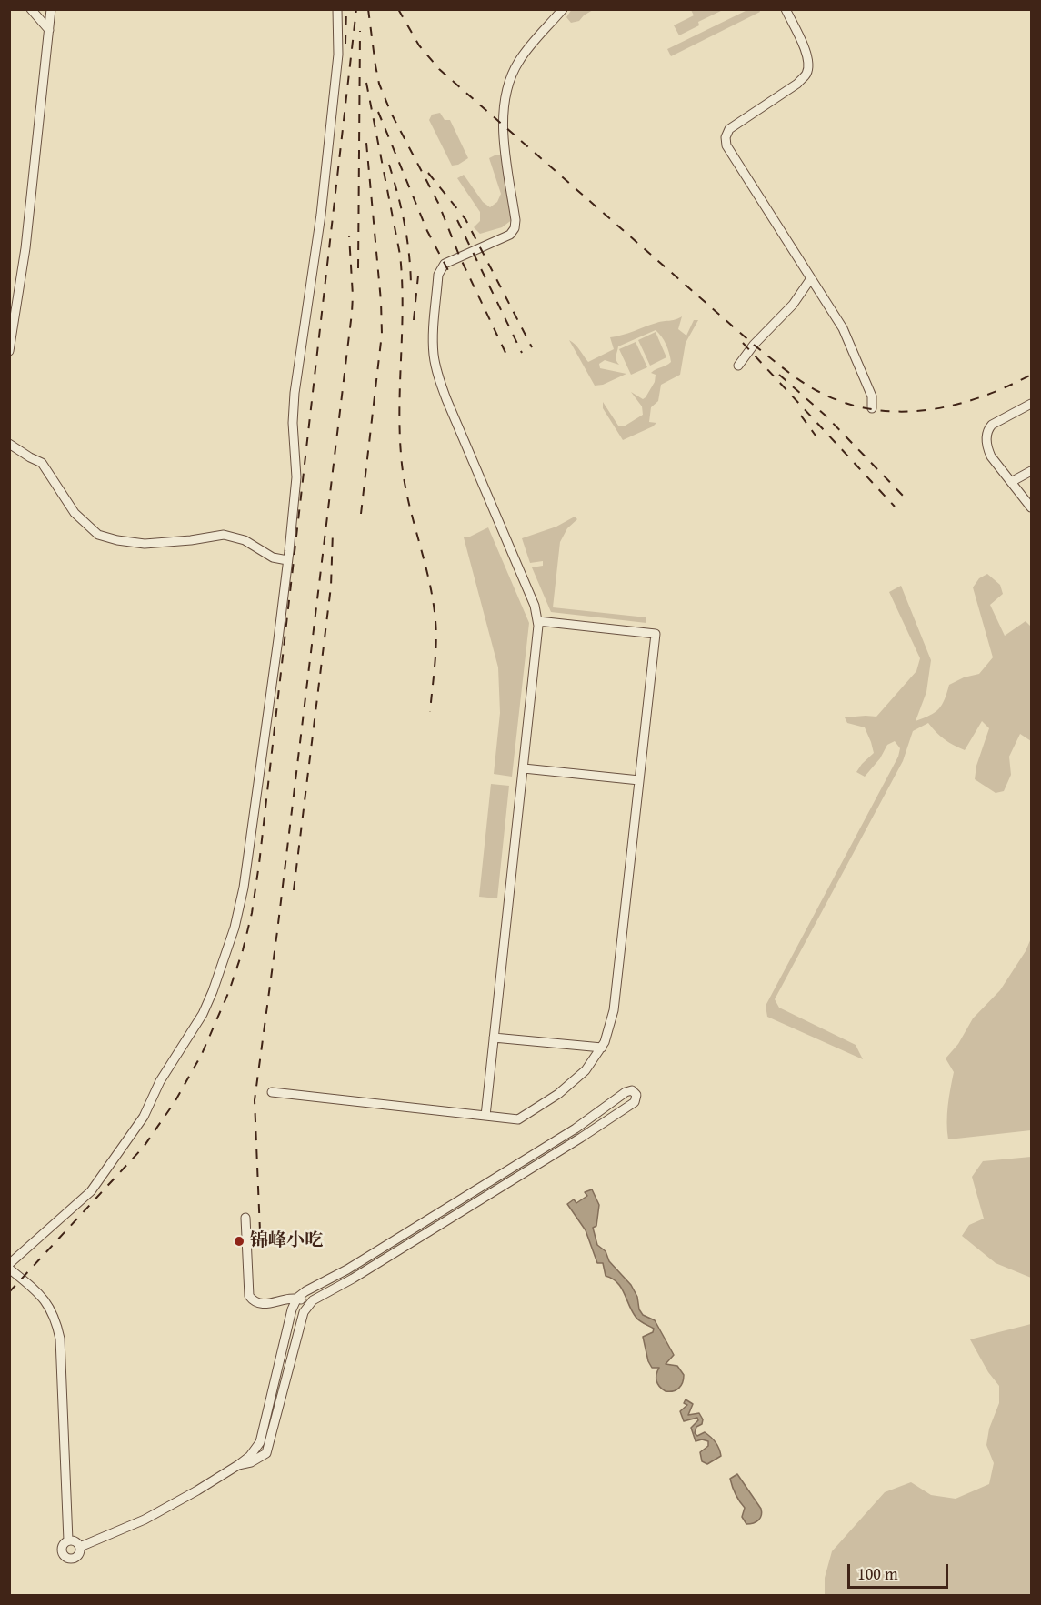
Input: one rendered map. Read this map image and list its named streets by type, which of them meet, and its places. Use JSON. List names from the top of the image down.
{
  "places": ["锦峰小吃"],
  "scale_bar": "100 m"
}
